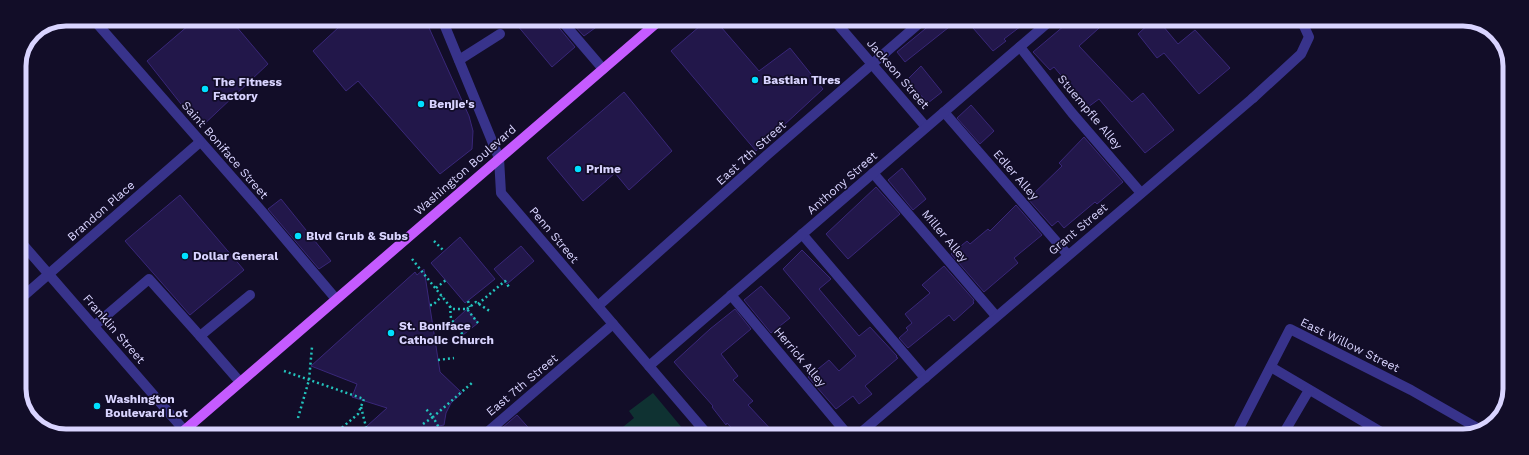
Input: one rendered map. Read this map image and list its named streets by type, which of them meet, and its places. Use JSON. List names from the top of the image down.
{
  "streets": {
    "main road": ["Washington Boulevard"],
    "street": [
      "Jackson Street",
      "Stuempfle Alley",
      "Saint Boniface Street",
      "East 7th Street",
      "Edler Alley",
      "Anthony Street",
      "Brandon Place",
      "Grant Street",
      "Penn Street",
      "Miller Alley",
      "Franklin Street",
      "East Willow Street",
      "Herrick Alley"
    ]
  },
  "crossings": [
    ["Jackson Street", "East 7th Street"],
    ["Jackson Street", "Anthony Street"],
    ["Stuempfle Alley", "Anthony Street"],
    ["Stuempfle Alley", "Grant Street"],
    ["Saint Boniface Street", "Washington Boulevard"],
    ["Saint Boniface Street", "Brandon Place"],
    ["East 7th Street", "Penn Street"],
    ["Washington Boulevard", "Penn Street"],
    ["Edler Alley", "Anthony Street"],
    ["Edler Alley", "Grant Street"],
    ["Anthony Street", "Penn Street"],
    ["Anthony Street", "Miller Alley"],
    ["Anthony Street", "Herrick Alley"],
    ["Brandon Place", "Franklin Street"],
    ["Grant Street", "Miller Alley"]
  ],
  "places": [
    "Bastian Tires",
    "The Fitness Factory",
    "Benjie's",
    "Prime",
    "Blvd Grub & Subs",
    "Dollar General",
    "St. Boniface Catholic Church",
    "Washington Boulevard Lot"
  ]
}
